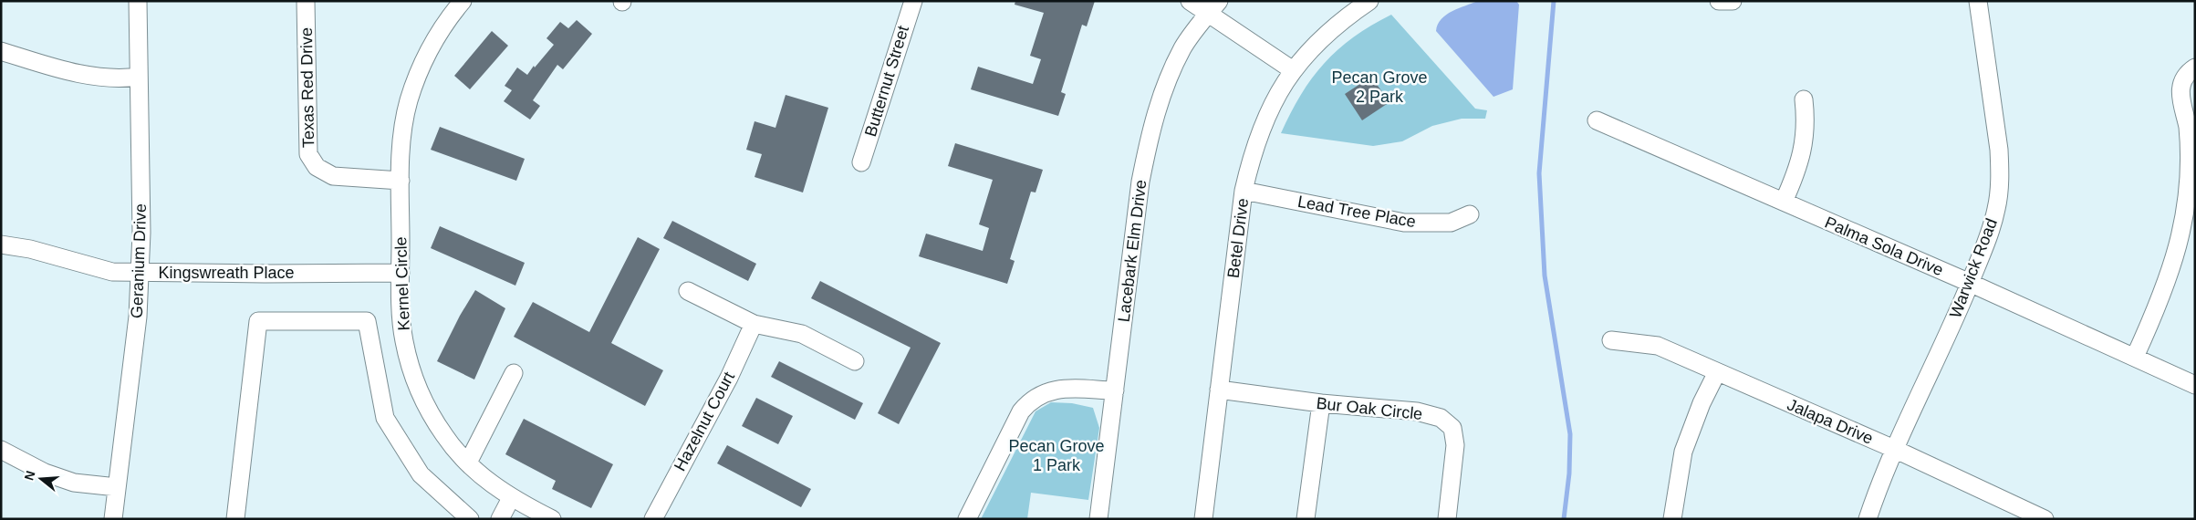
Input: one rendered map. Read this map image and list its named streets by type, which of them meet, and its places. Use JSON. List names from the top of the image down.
{
  "streets": {
    "street": [
      "Butternut Street",
      "Texas Red Drive",
      "Lead Tree Place",
      "Betel Drive",
      "Palma Sola Drive",
      "Lacebark Elm Drive",
      "Geranium Drive",
      "Warwick Road",
      "Kingswreath Place",
      "Kernel Circle",
      "Bur Oak Circle",
      "Hazelnut Court",
      "Jalapa Drive"
    ]
  },
  "crossings": [
    ["Texas Red Drive", "Kernel Circle"],
    ["Lead Tree Place", "Betel Drive"],
    ["Betel Drive", "Bur Oak Circle"],
    ["Palma Sola Drive", "Warwick Road"],
    ["Geranium Drive", "Kingswreath Place"],
    ["Warwick Road", "Jalapa Drive"],
    ["Kingswreath Place", "Kernel Circle"]
  ],
  "parks": ["Pecan Grove 2 Park", "Pecan Grove 1 Park"],
  "north": "left"
}
